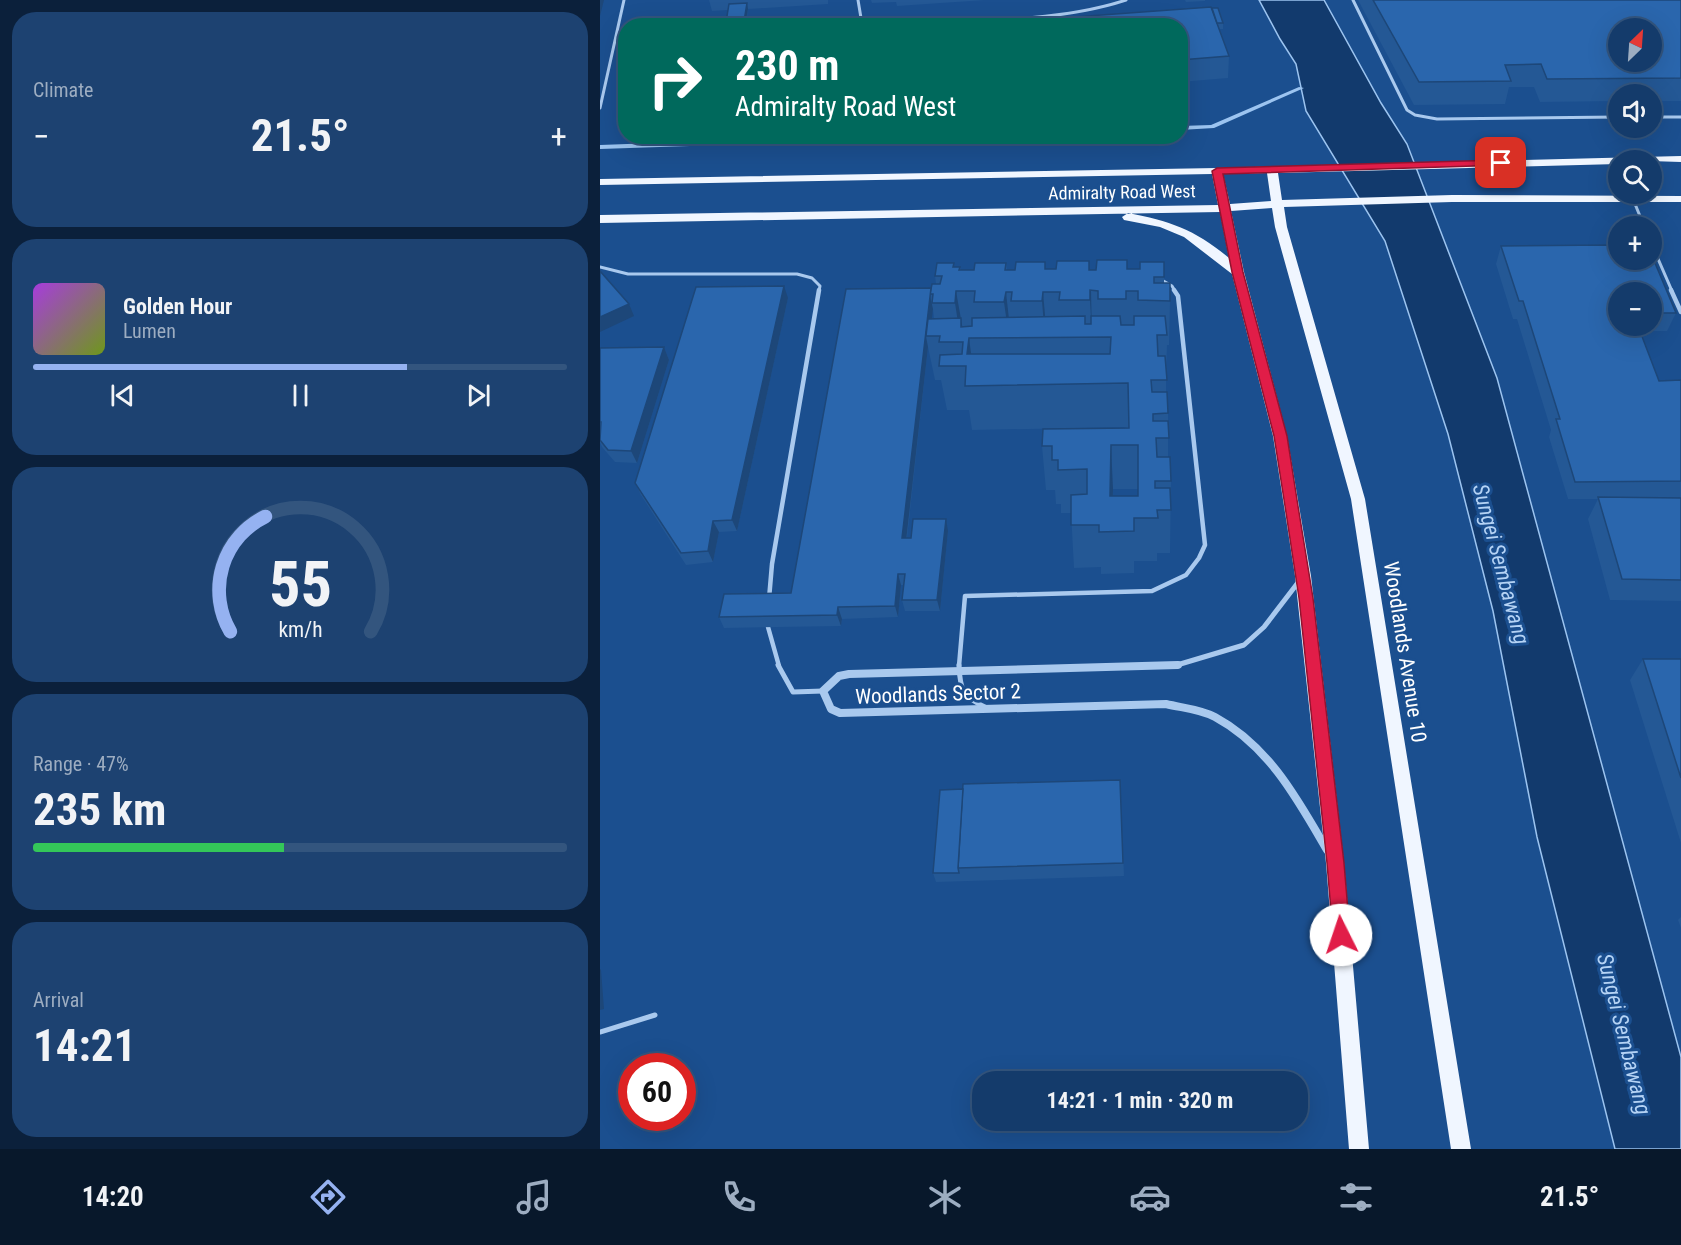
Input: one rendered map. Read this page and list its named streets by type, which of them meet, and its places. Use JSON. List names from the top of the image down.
{
  "streets": {
    "main road": ["Admiralty Road West", "Woodlands Avenue 10"],
    "street": ["Woodlands Sector 2"]
  },
  "crossings": [
    ["Admiralty Road West", "Woodlands Avenue 10"]
  ],
  "water": ["Sungei Sembawang"],
  "north": "top right",
  "page": {
    "tile": [
      "Climate",
      ["Range · 47%", "235 km"],
      ["Arrival", "14:21"]
    ],
    "map_buttons": ["+", "−"],
    "turn": ["230 m", "Admiralty Road West"],
    "heat": ["−", "21.5°", "+"],
    "song": ["Golden Hour", "Lumen"],
    "limit": "60",
    "trip": "14:21 · 1 min · 320 m",
    "tabs": ["14:20", "21.5°"],
    "gauge": ["55", "km/h"]
  }
}
